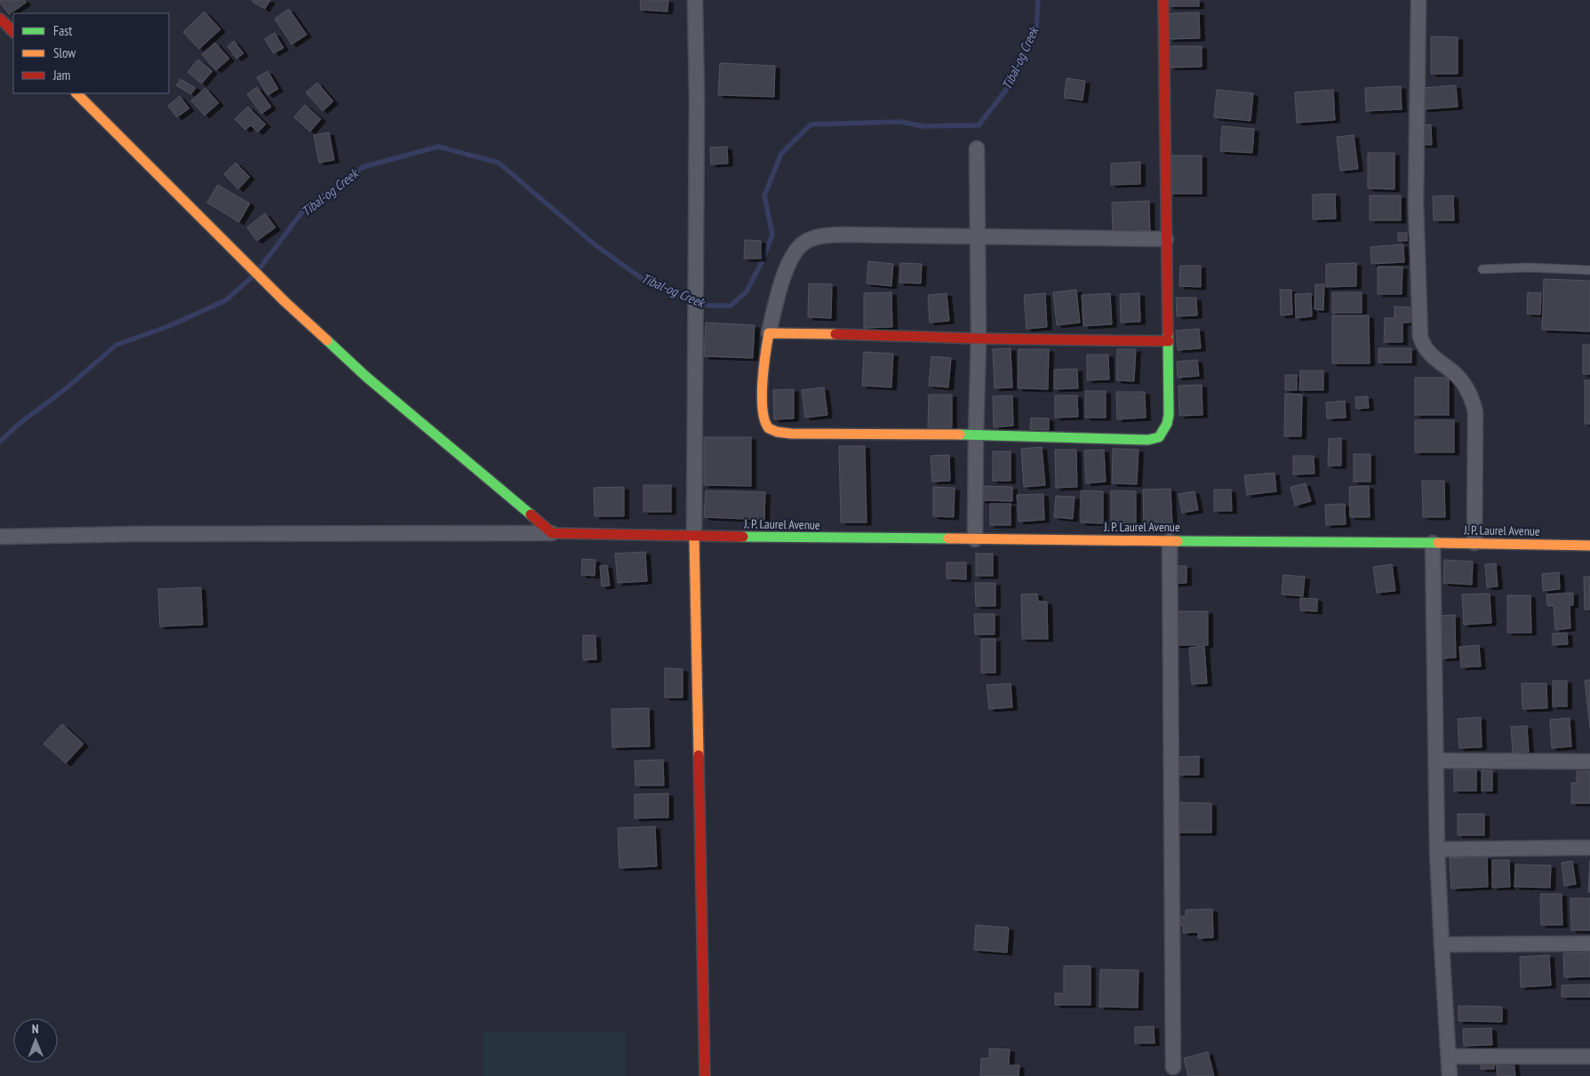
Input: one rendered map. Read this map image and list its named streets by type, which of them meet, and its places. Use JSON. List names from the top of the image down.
{
  "streets": {
    "street": ["J. P. Laurel Avenue"]
  },
  "water": ["Tibal-og Creek"],
  "legend": ["Fast", "Slow", "Jam"],
  "north": "top"
}
